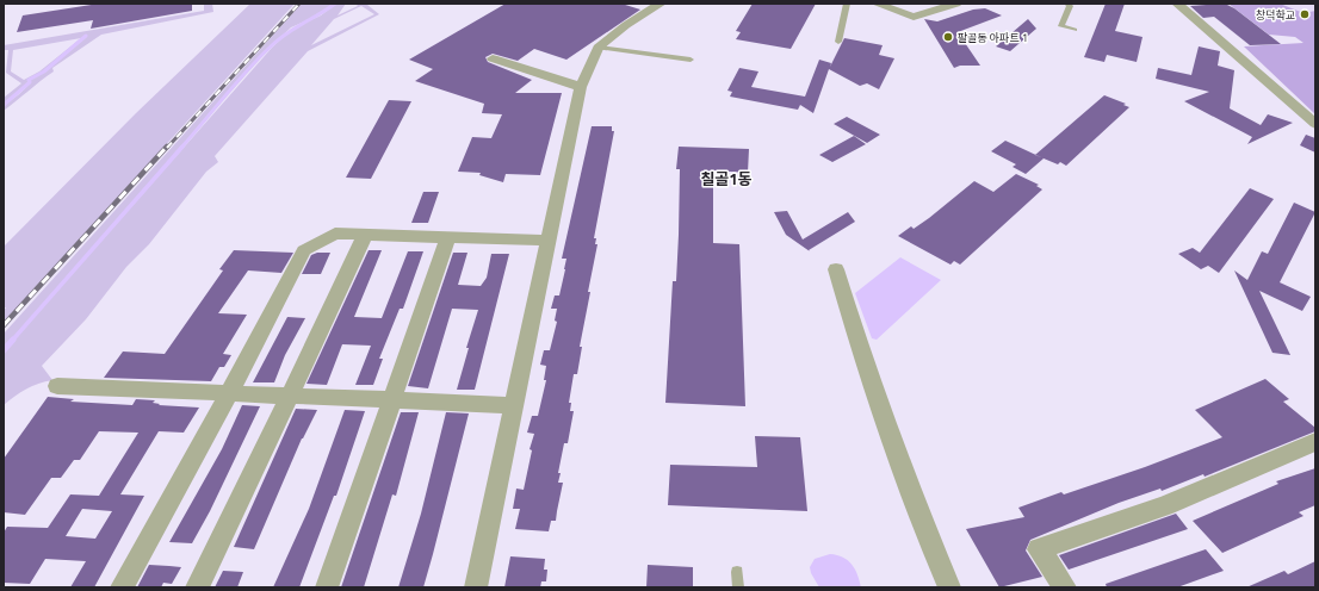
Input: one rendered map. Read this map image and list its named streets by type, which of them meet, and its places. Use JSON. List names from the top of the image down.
{
  "districts": ["칠골1동"],
  "places": ["창덕학교", "팔골동 아파트 1"]
}
